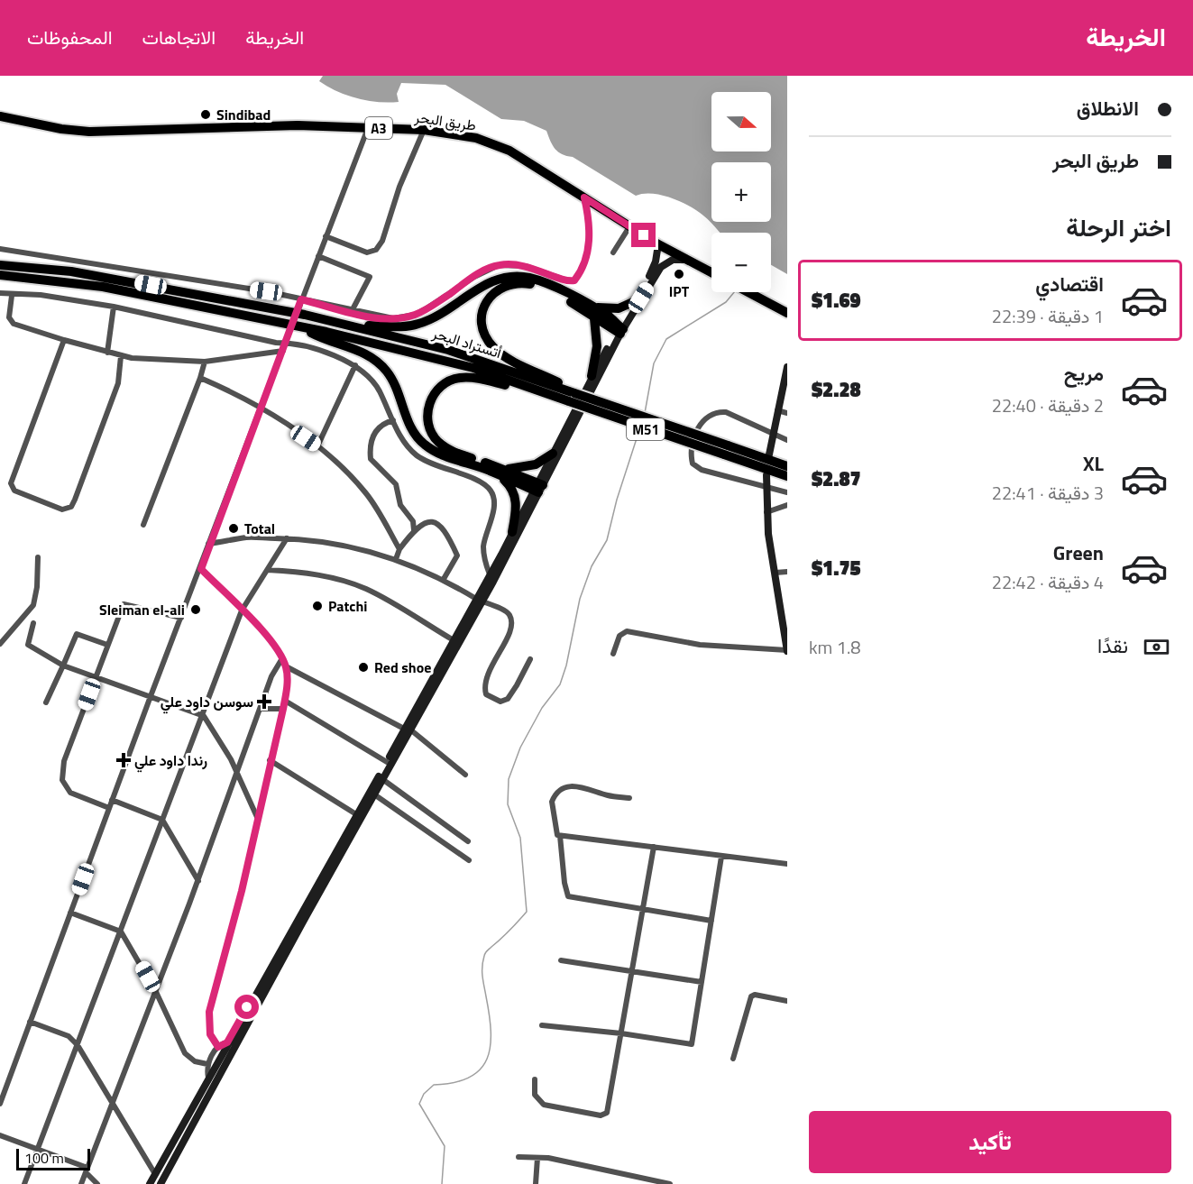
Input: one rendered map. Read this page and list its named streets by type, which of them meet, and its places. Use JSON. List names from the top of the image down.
{
  "streets": {
    "highway": [
      "طريق البحر",
      "A3",
      "أتستراد البحر",
      "M51"
    ]
  },
  "places": {
    "other": [
      "Sindibad",
      "IPT",
      "Total",
      "Patchi",
      "Sleiman el-ali",
      "Red shoe"
    ],
    "health": ["سوسن داود علي", "رندا داود علي"]
  },
  "scale_bar": "100 m",
  "north": "right",
  "page": {
    "header": "الخريطة",
    "nav": ["الخريطة", "الاتجاهات", "المحفوظات"],
    "banner": ["الانطلاق", "طريق البحر"],
    "map_buttons": ["+", "−"],
    "heading": "اختر الرحلة",
    "list": [
      {
        "name": "اقتصادي",
        "note": "1 دقيقة · 22:39",
        "value": "$1.69"
      },
      {
        "name": "مريح",
        "note": "2 دقيقة · 22:40",
        "value": "$2.28"
      },
      {
        "name": "XL",
        "note": "3 دقيقة · 22:41",
        "value": "$2.87"
      },
      {
        "name": "Green",
        "note": "4 دقيقة · 22:42",
        "value": "$1.75"
      }
    ],
    "pay": ["نقدًا", "1.8 km"],
    "buttons": "تأكيد",
    "scale": "100 m"
  }
}
